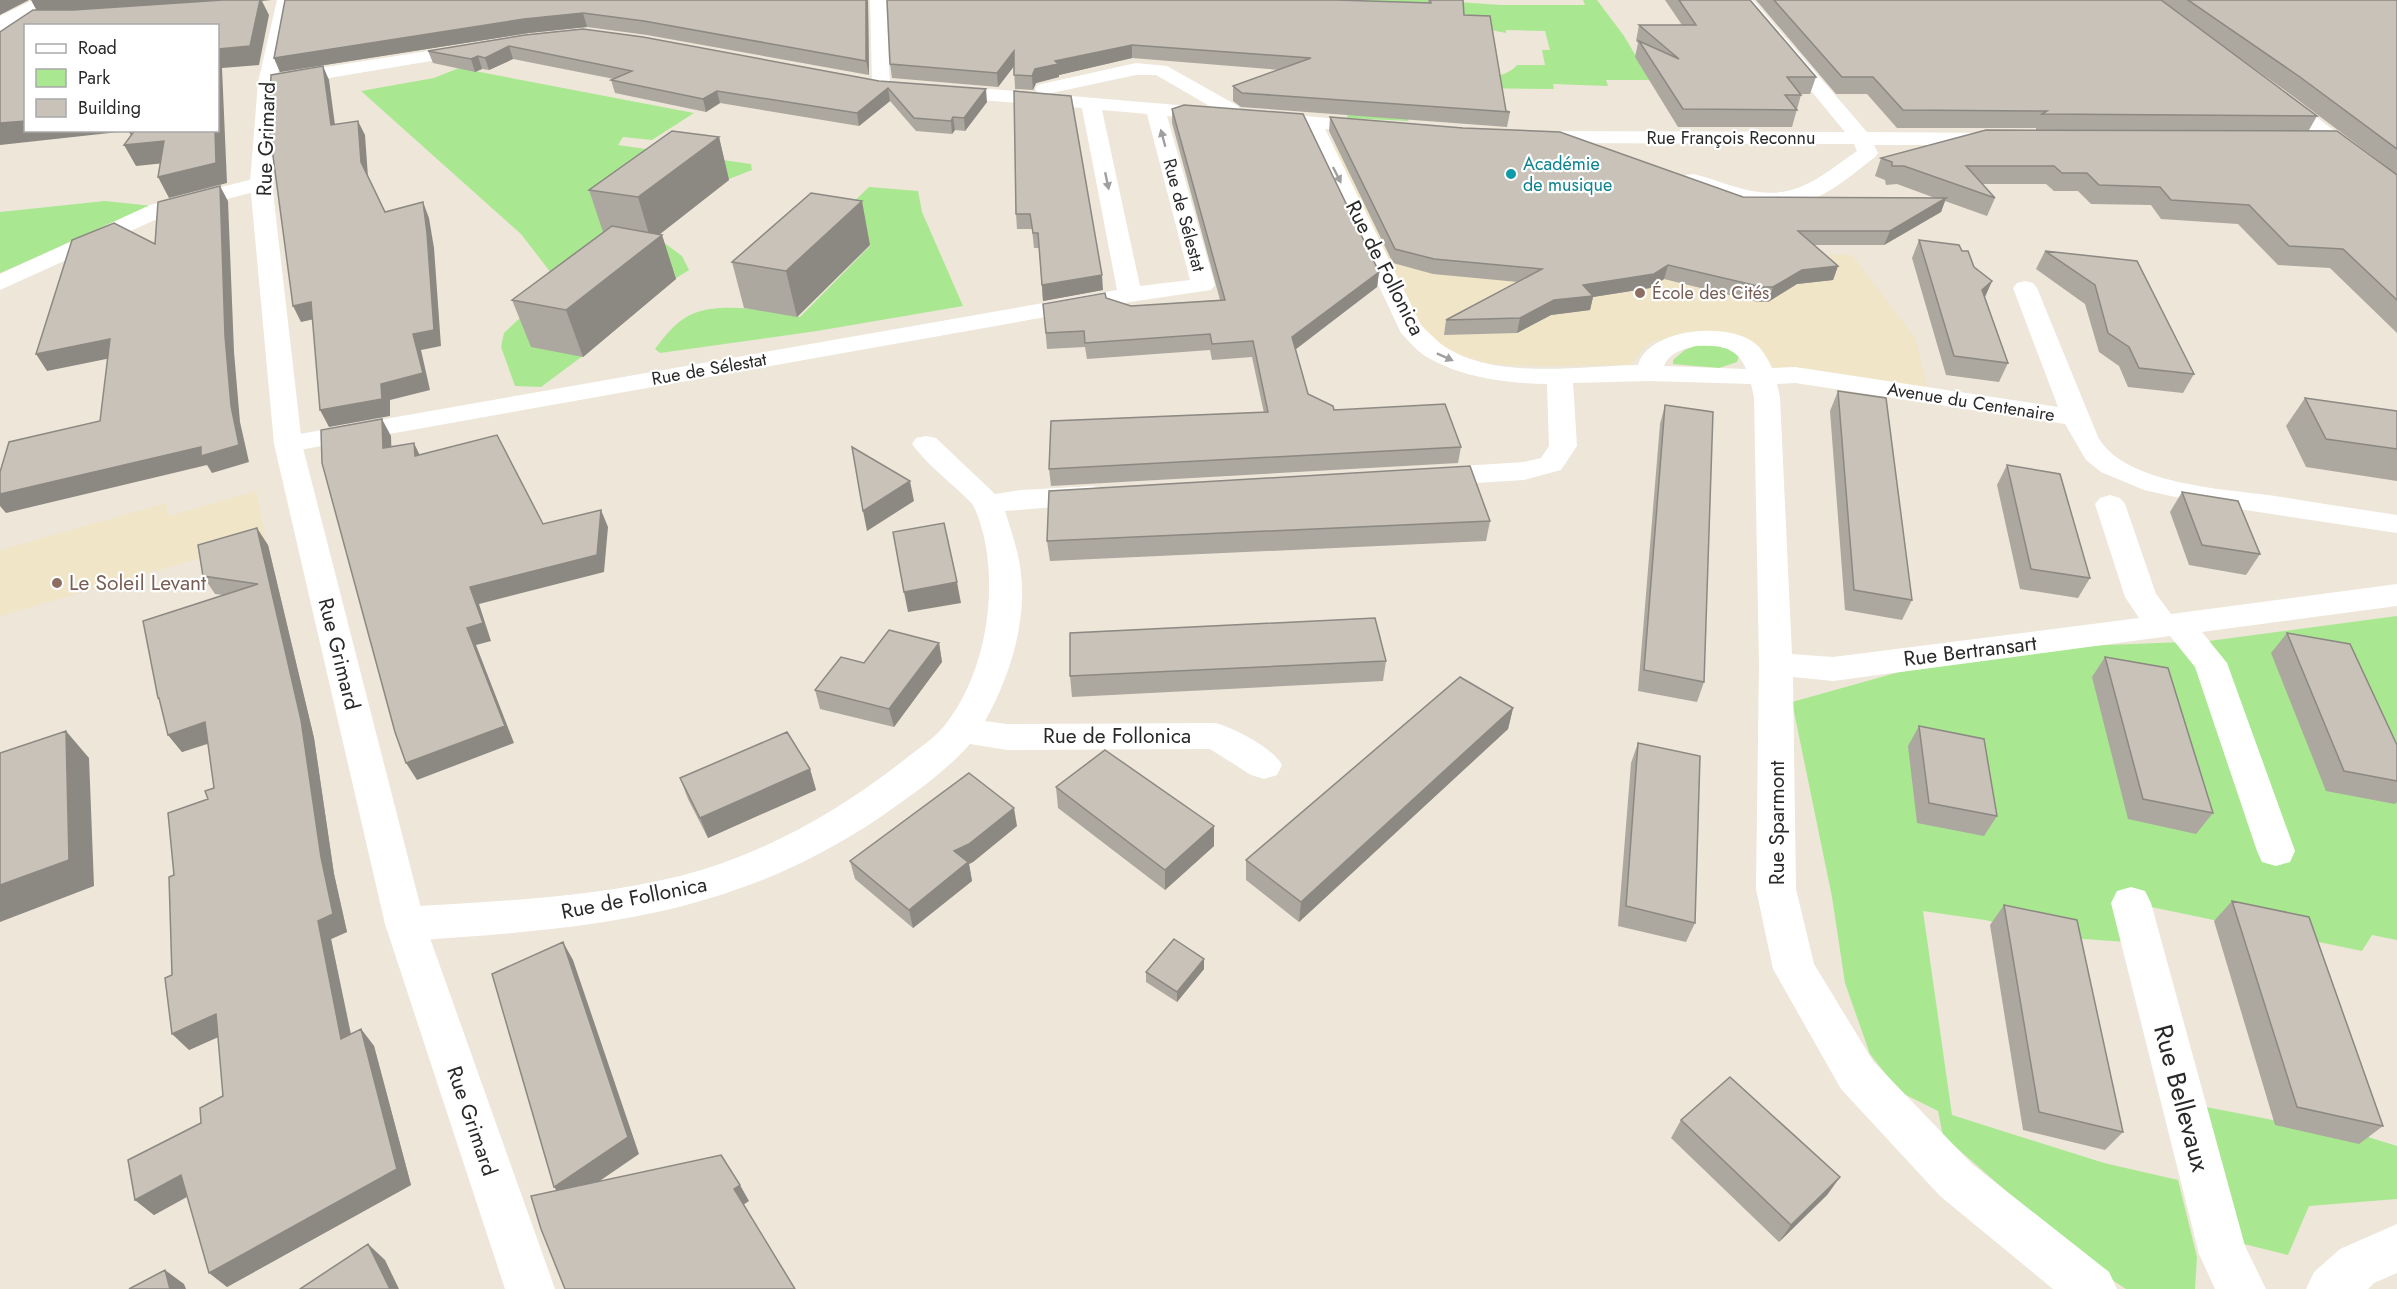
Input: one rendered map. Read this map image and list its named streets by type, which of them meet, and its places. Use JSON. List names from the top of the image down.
{
  "streets": {
    "street": [
      "Rue François Reconnu",
      "Rue Grimard",
      "Rue de Sélestat",
      "Rue de Follonica",
      "Avenue du Centenaire",
      "Rue Bertransart",
      "Rue Sparmont",
      "Rue Bellevaux"
    ]
  },
  "crossings": [
    ["Rue Grimard", "Rue de Sélestat"],
    ["Rue Grimard", "Rue de Follonica"],
    ["Rue de Follonica", "Avenue du Centenaire"],
    ["Avenue du Centenaire", "Rue Sparmont"],
    ["Rue Bertransart", "Rue Sparmont"]
  ],
  "places": ["Académie de musique", "École des Cités", "Le Soleil Levant"],
  "legend": ["Road", "Park", "Building"]
}
